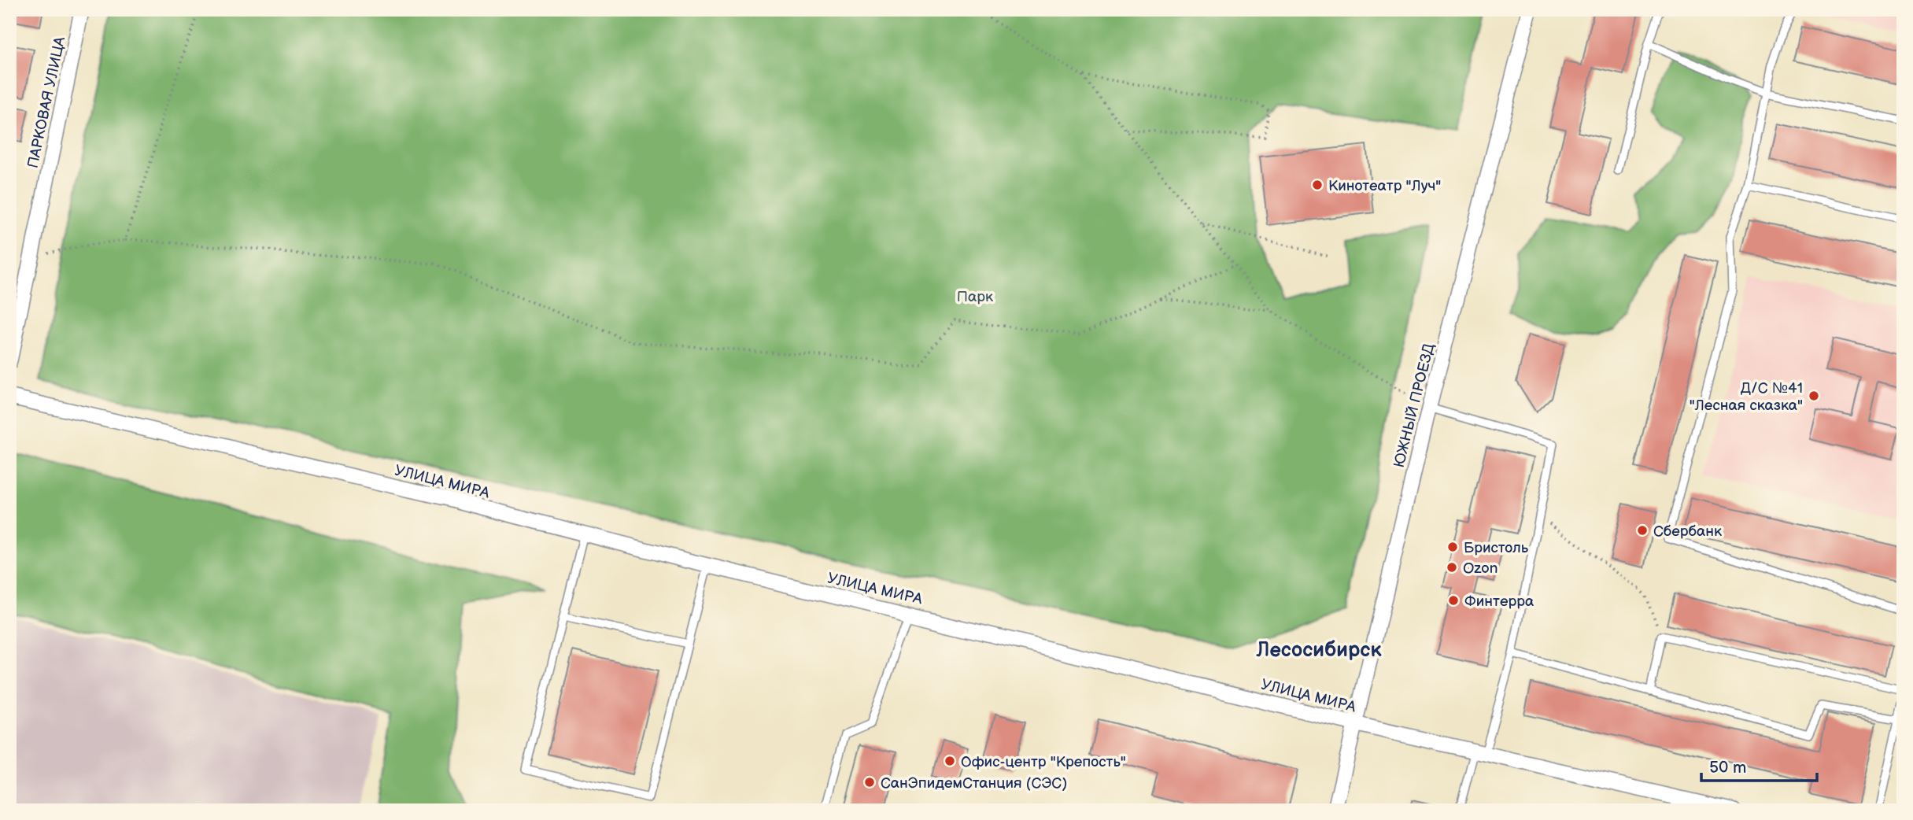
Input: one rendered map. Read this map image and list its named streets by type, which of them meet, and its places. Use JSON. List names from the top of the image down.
{
  "streets": {
    "street": ["ПАРКОВАЯ УЛИЦА", "ЮЖНЫЙ ПРОЕЗД", "УЛИЦА МИРА"]
  },
  "crossings": [
    ["ЮЖНЫЙ ПРОЕЗД", "УЛИЦА МИРА"]
  ],
  "districts": ["Лесосибирск"],
  "parks": ["Парк"],
  "places": [
    "Кинотеатр \"Луч\"",
    "Д/С №41 \"Лесная сказка\"",
    "Сбербанк",
    "Бристоль",
    "Ozon",
    "Финтерра",
    "Офис-центр \"Крепость\"",
    "СанЭпидемСтанция (СЭС)"
  ],
  "scale_bar": "50 m"
}
